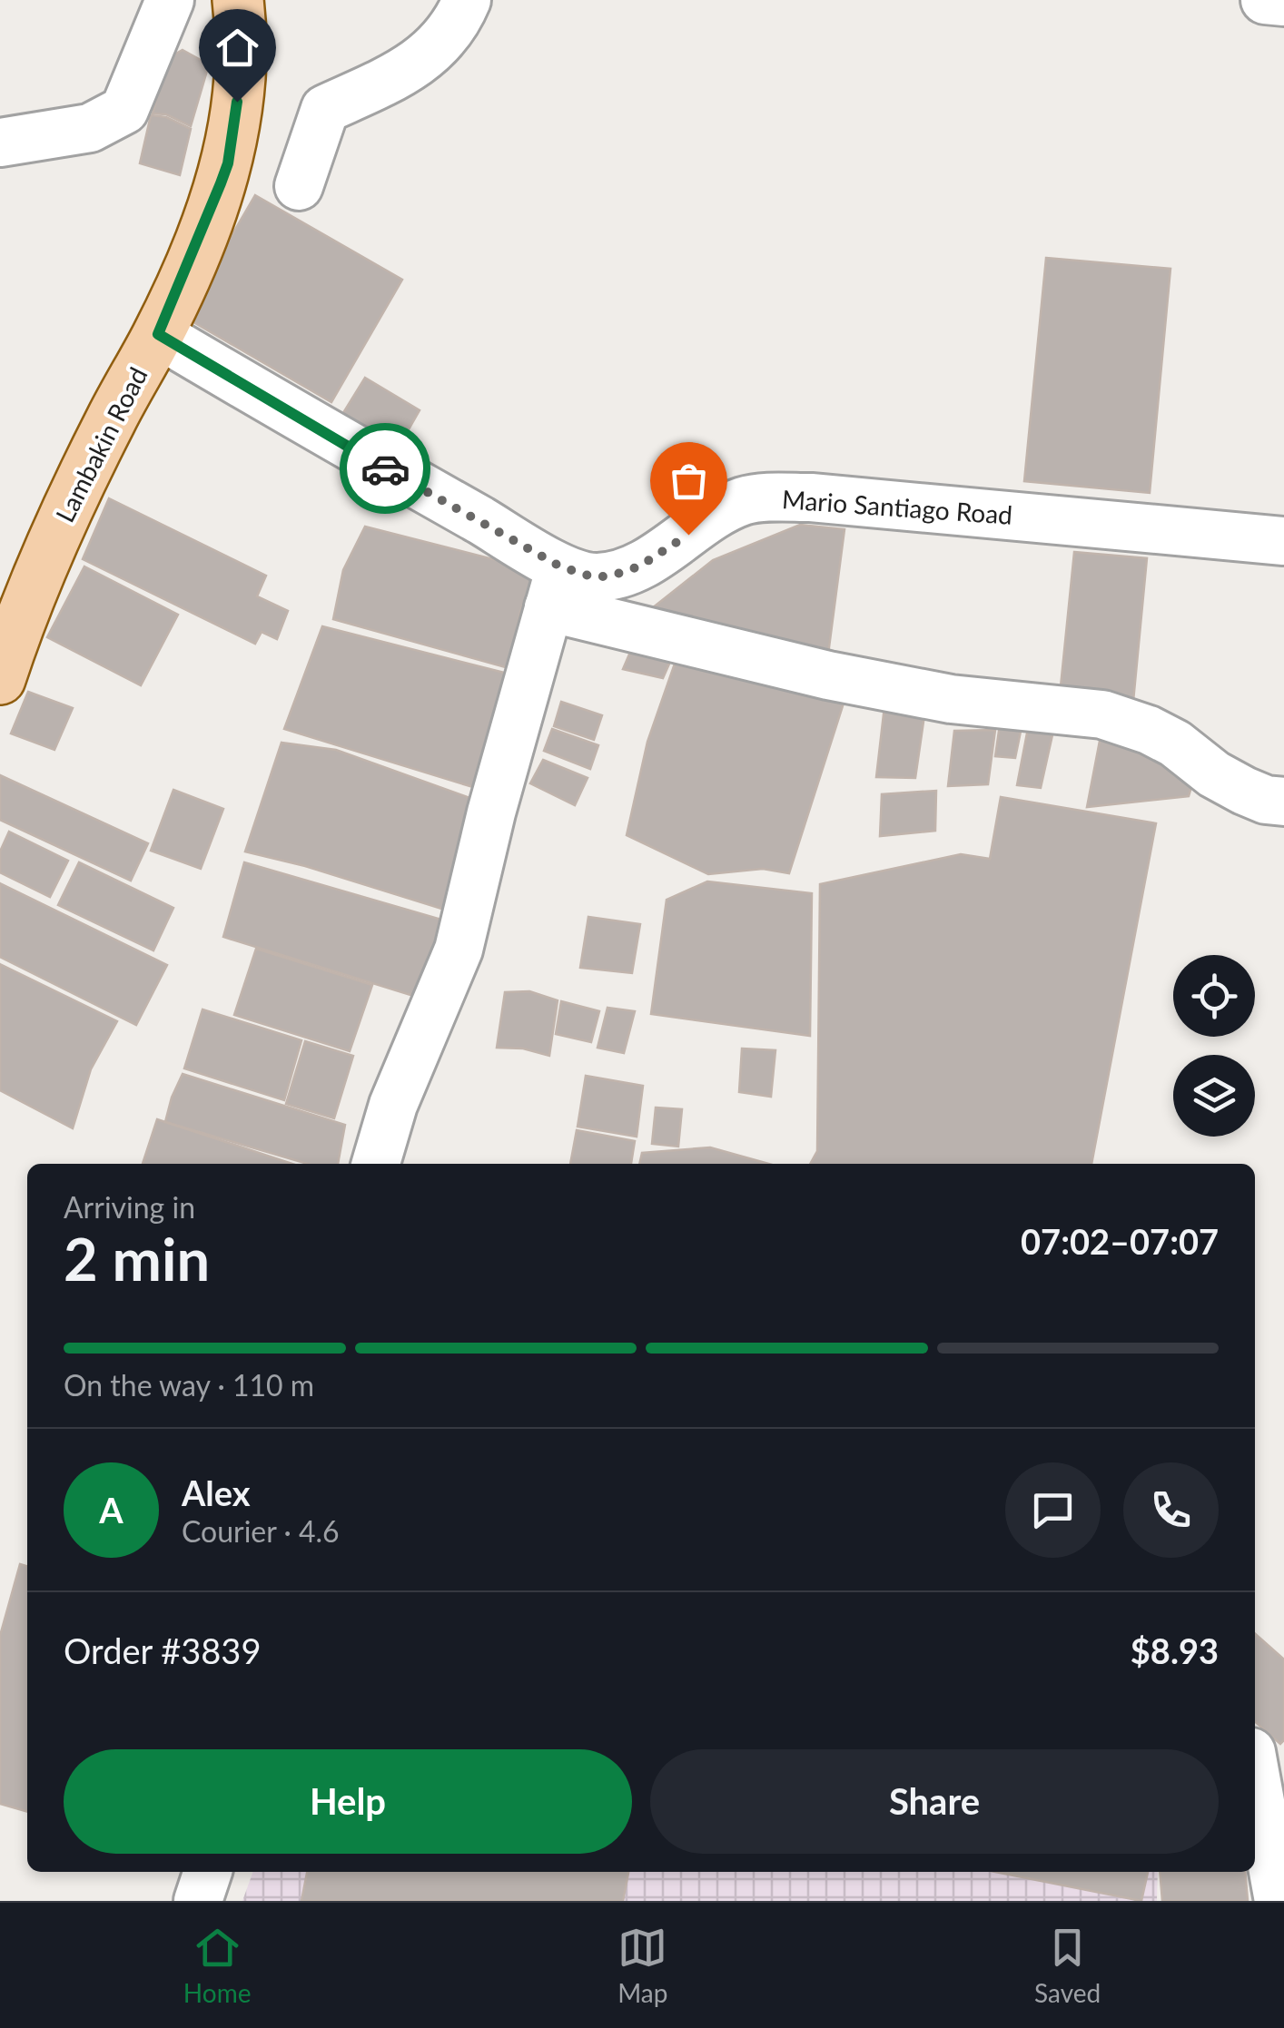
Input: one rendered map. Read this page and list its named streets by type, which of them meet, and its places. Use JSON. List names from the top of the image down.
{
  "streets": {
    "main road": ["Lambakin Road"],
    "street": ["Mario Santiago Road"]
  },
  "crossings": [
    ["Lambakin Road", "Mario Santiago Road"]
  ],
  "page": {
    "heading": ["2 min", "Arriving in", "07:02–07:07"],
    "panel": [
      "Alex",
      "Courier · 4.6",
      "Order #3839",
      "$8.93"
    ],
    "bar": "On the way · 110 m",
    "round": "A",
    "buttons": ["Help", "Share"],
    "tabs": ["Home", "Map", "Saved"]
  }
}
